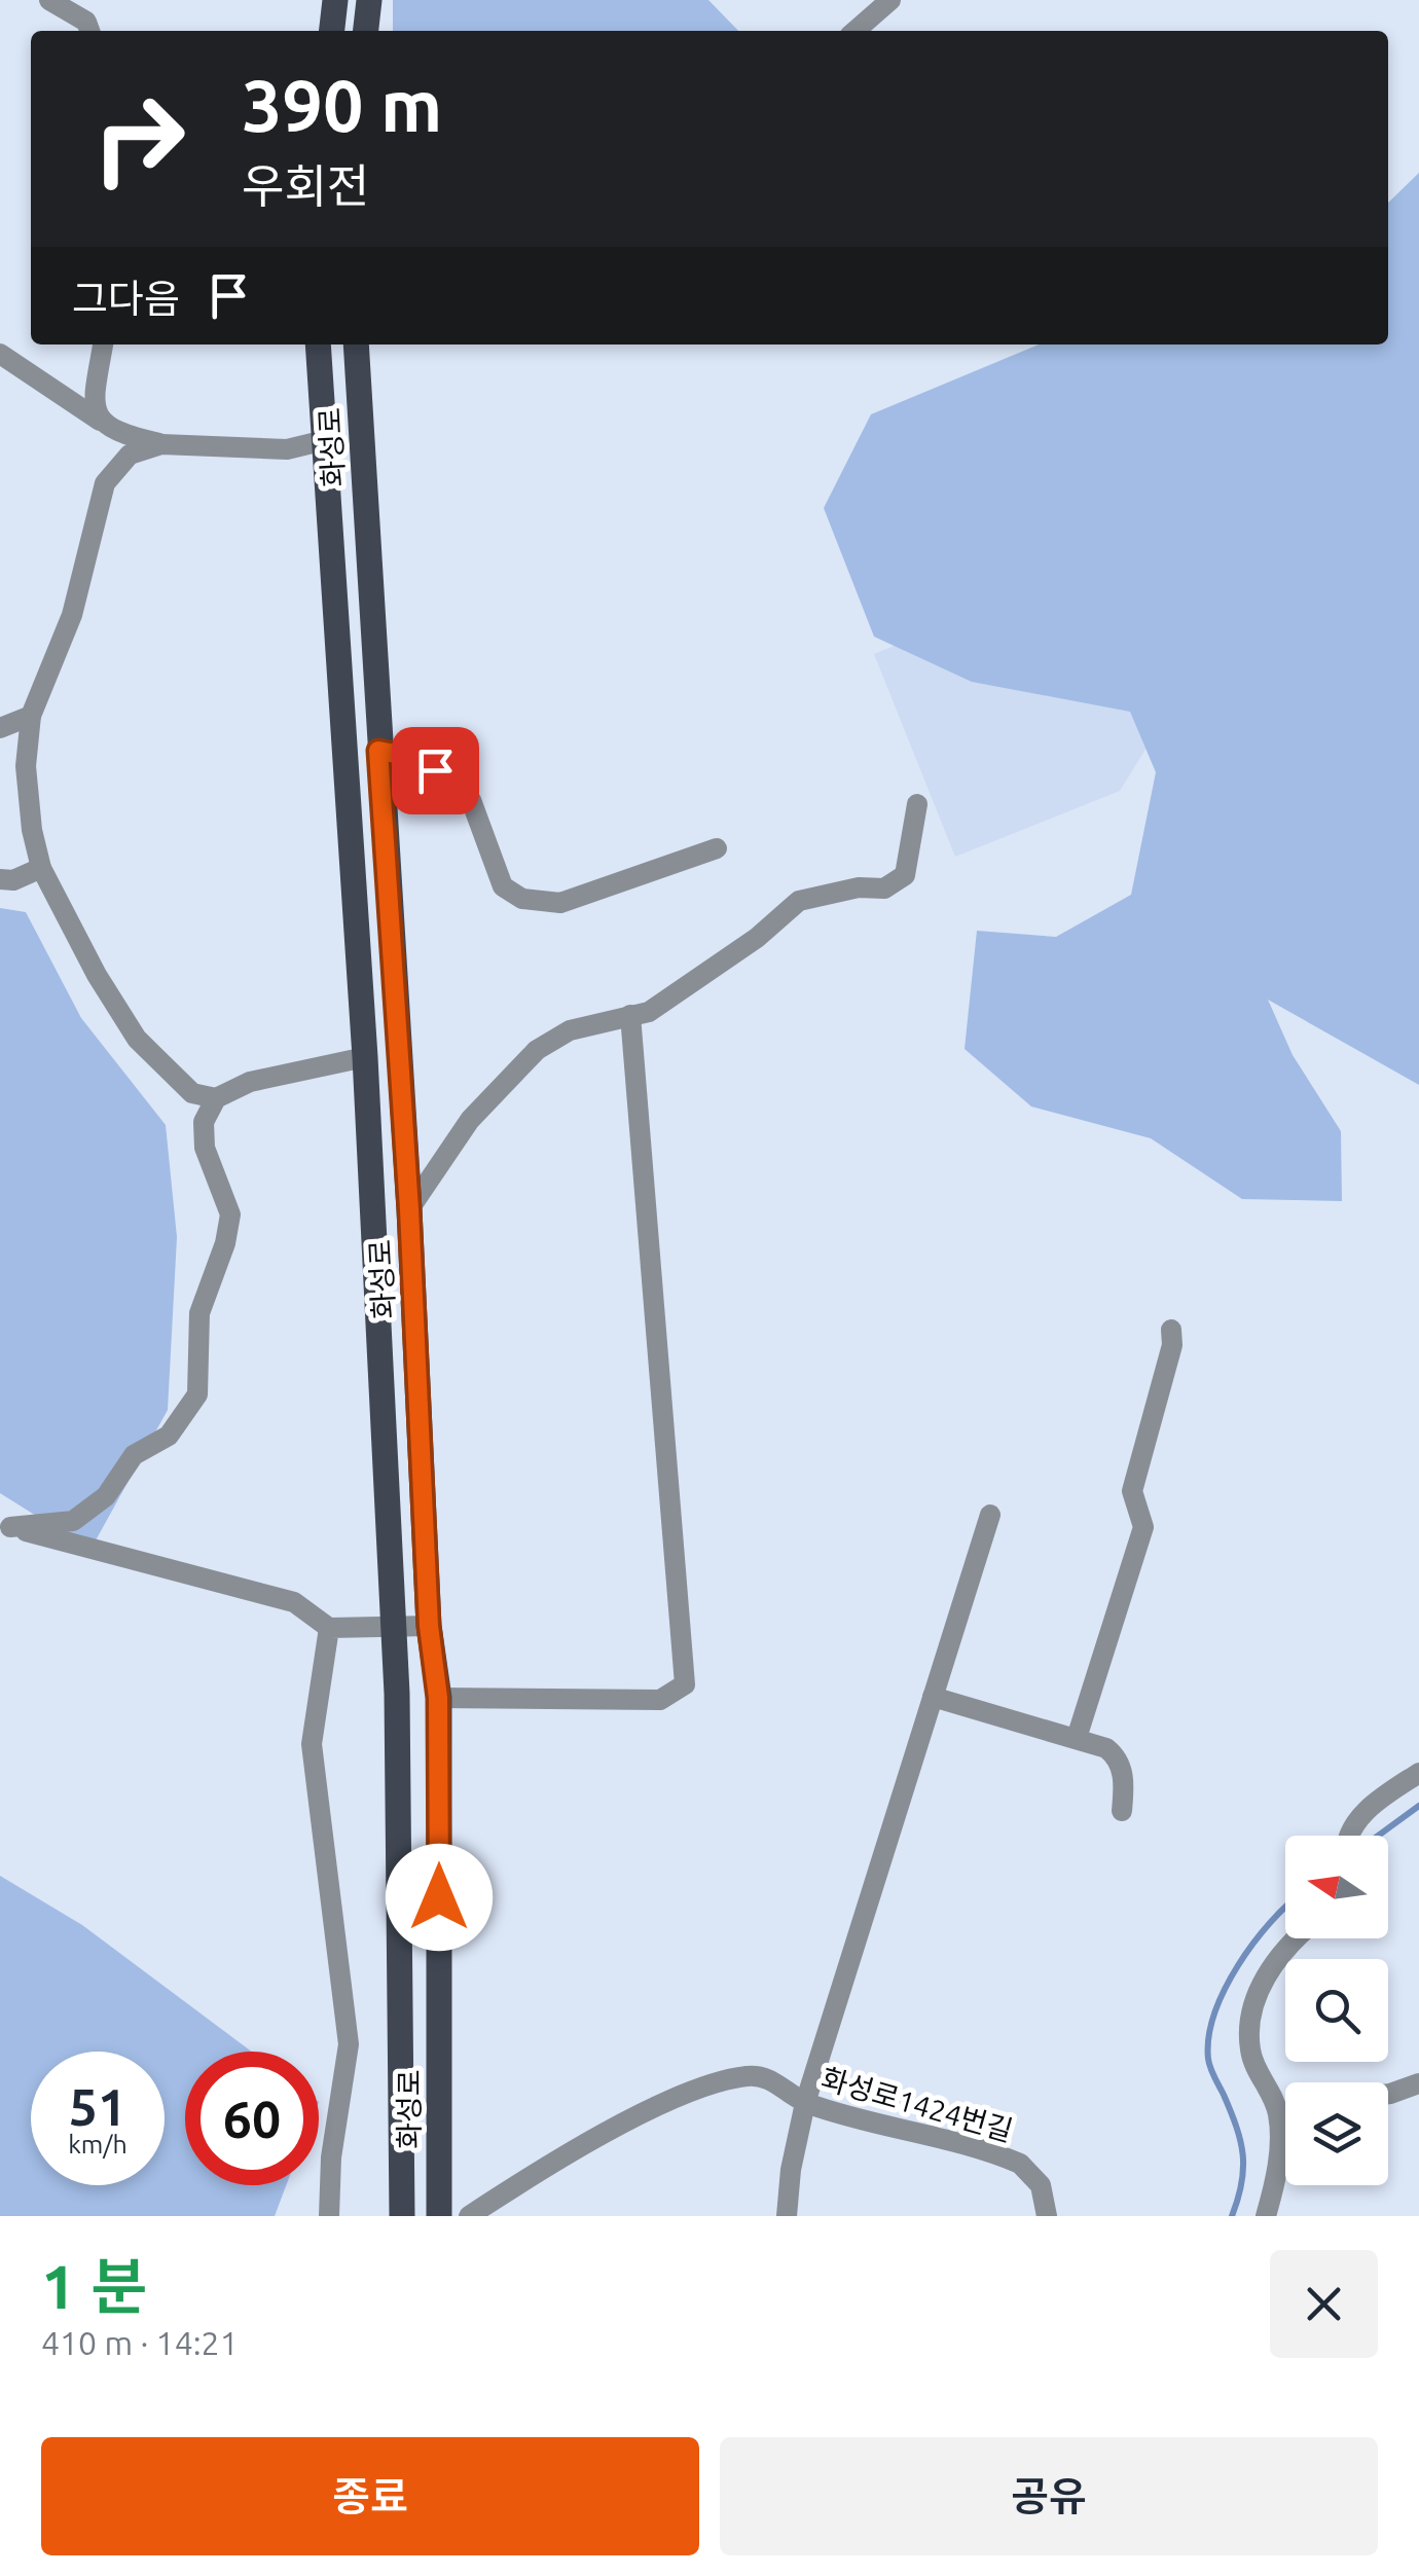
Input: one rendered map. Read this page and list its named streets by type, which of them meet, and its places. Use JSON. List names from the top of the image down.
{
  "streets": {
    "main road": ["화성로"],
    "street": ["화성로1424번길"]
  },
  "north": "left",
  "page": {
    "turn": ["390 m", "우회전"],
    "then": "그다음",
    "speed": "51 km/h",
    "limit": "60",
    "heading": ["1 분", "410 m · 14:21"],
    "buttons": ["종료", "공유"]
  }
}
